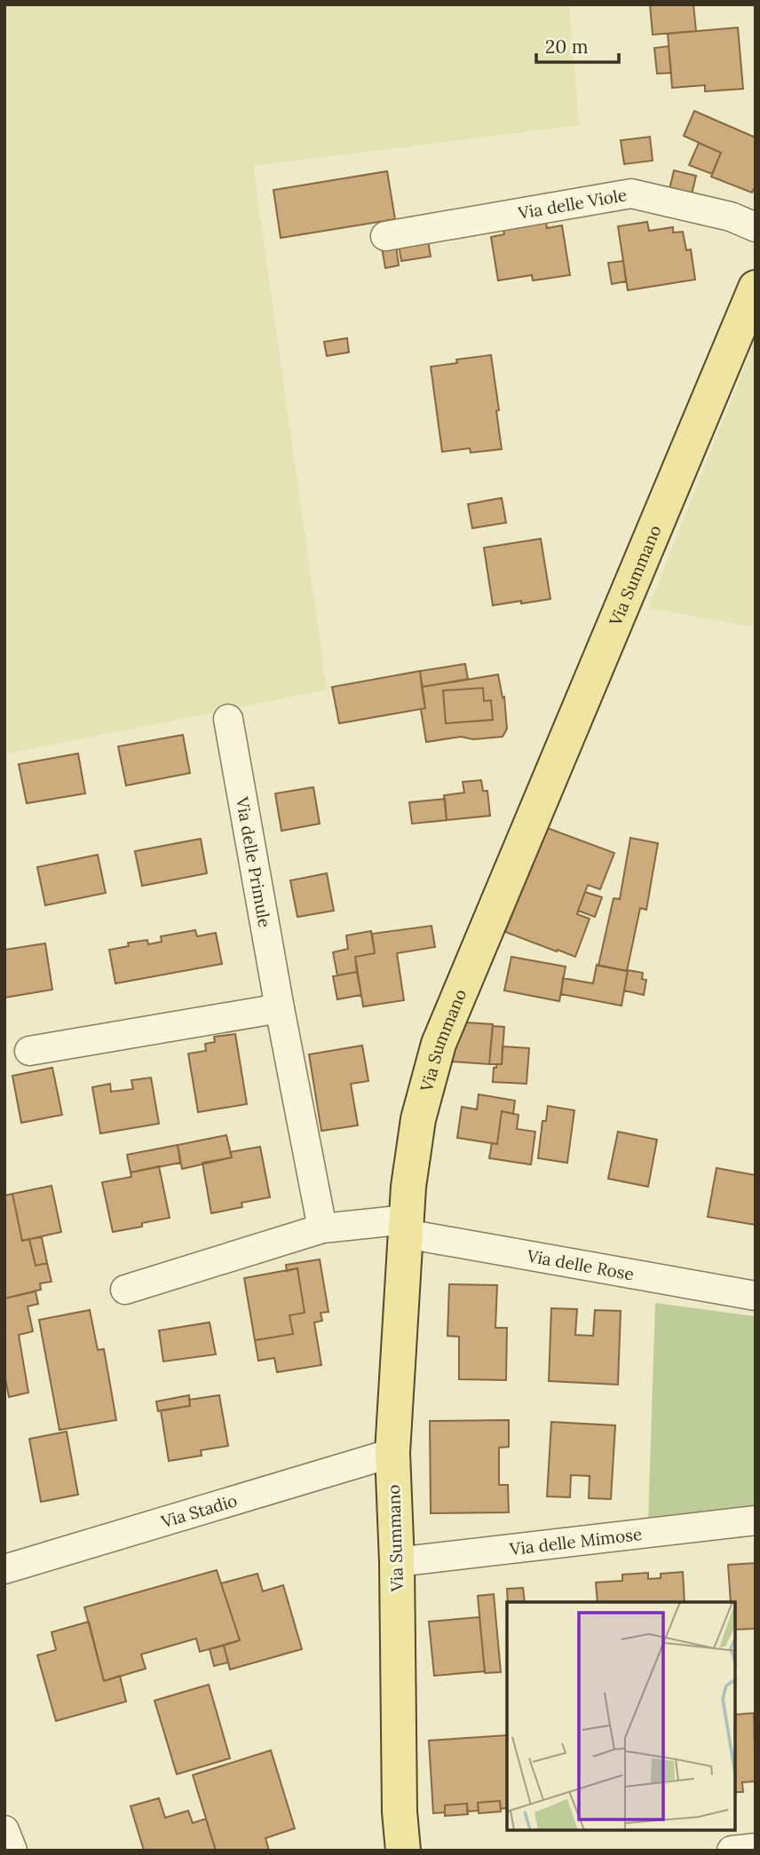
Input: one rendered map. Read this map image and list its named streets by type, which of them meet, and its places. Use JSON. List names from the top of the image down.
{
  "streets": {
    "main road": ["Via Summano"],
    "street": [
      "Via delle Viole",
      "Via delle Primule",
      "Via delle Rose",
      "Via Stadio",
      "Via delle Mimose"
    ]
  },
  "crossings": [
    ["Via Summano", "Via delle Rose"],
    ["Via Summano", "Via Stadio"],
    ["Via Summano", "Via delle Mimose"]
  ],
  "scale_bar": "20 m"
}
